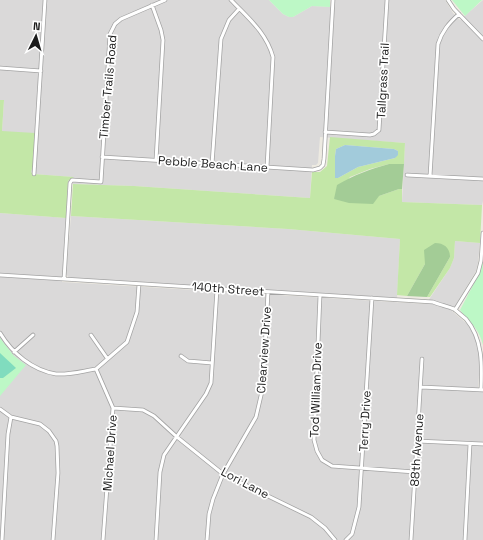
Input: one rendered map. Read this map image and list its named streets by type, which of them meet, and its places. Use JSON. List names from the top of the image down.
{
  "streets": {
    "street": [
      "Tallgrass Trail",
      "Timber Trails Road",
      "Pebble Beach Lane",
      "140th Street",
      "Clearview Drive",
      "Tod William Drive",
      "Terry Drive",
      "88th Avenue",
      "Michael Drive",
      "Lori Lane"
    ]
  },
  "crossings": [
    ["Tallgrass Trail", "Pebble Beach Lane"],
    ["Timber Trails Road", "Pebble Beach Lane"],
    ["Timber Trails Road", "140th Street"],
    ["140th Street", "Clearview Drive"],
    ["140th Street", "Tod William Drive"],
    ["140th Street", "Terry Drive"],
    ["Clearview Drive", "Lori Lane"],
    ["Tod William Drive", "Terry Drive"],
    ["Tod William Drive", "88th Avenue"],
    ["Michael Drive", "Lori Lane"]
  ],
  "north": "top"
}
